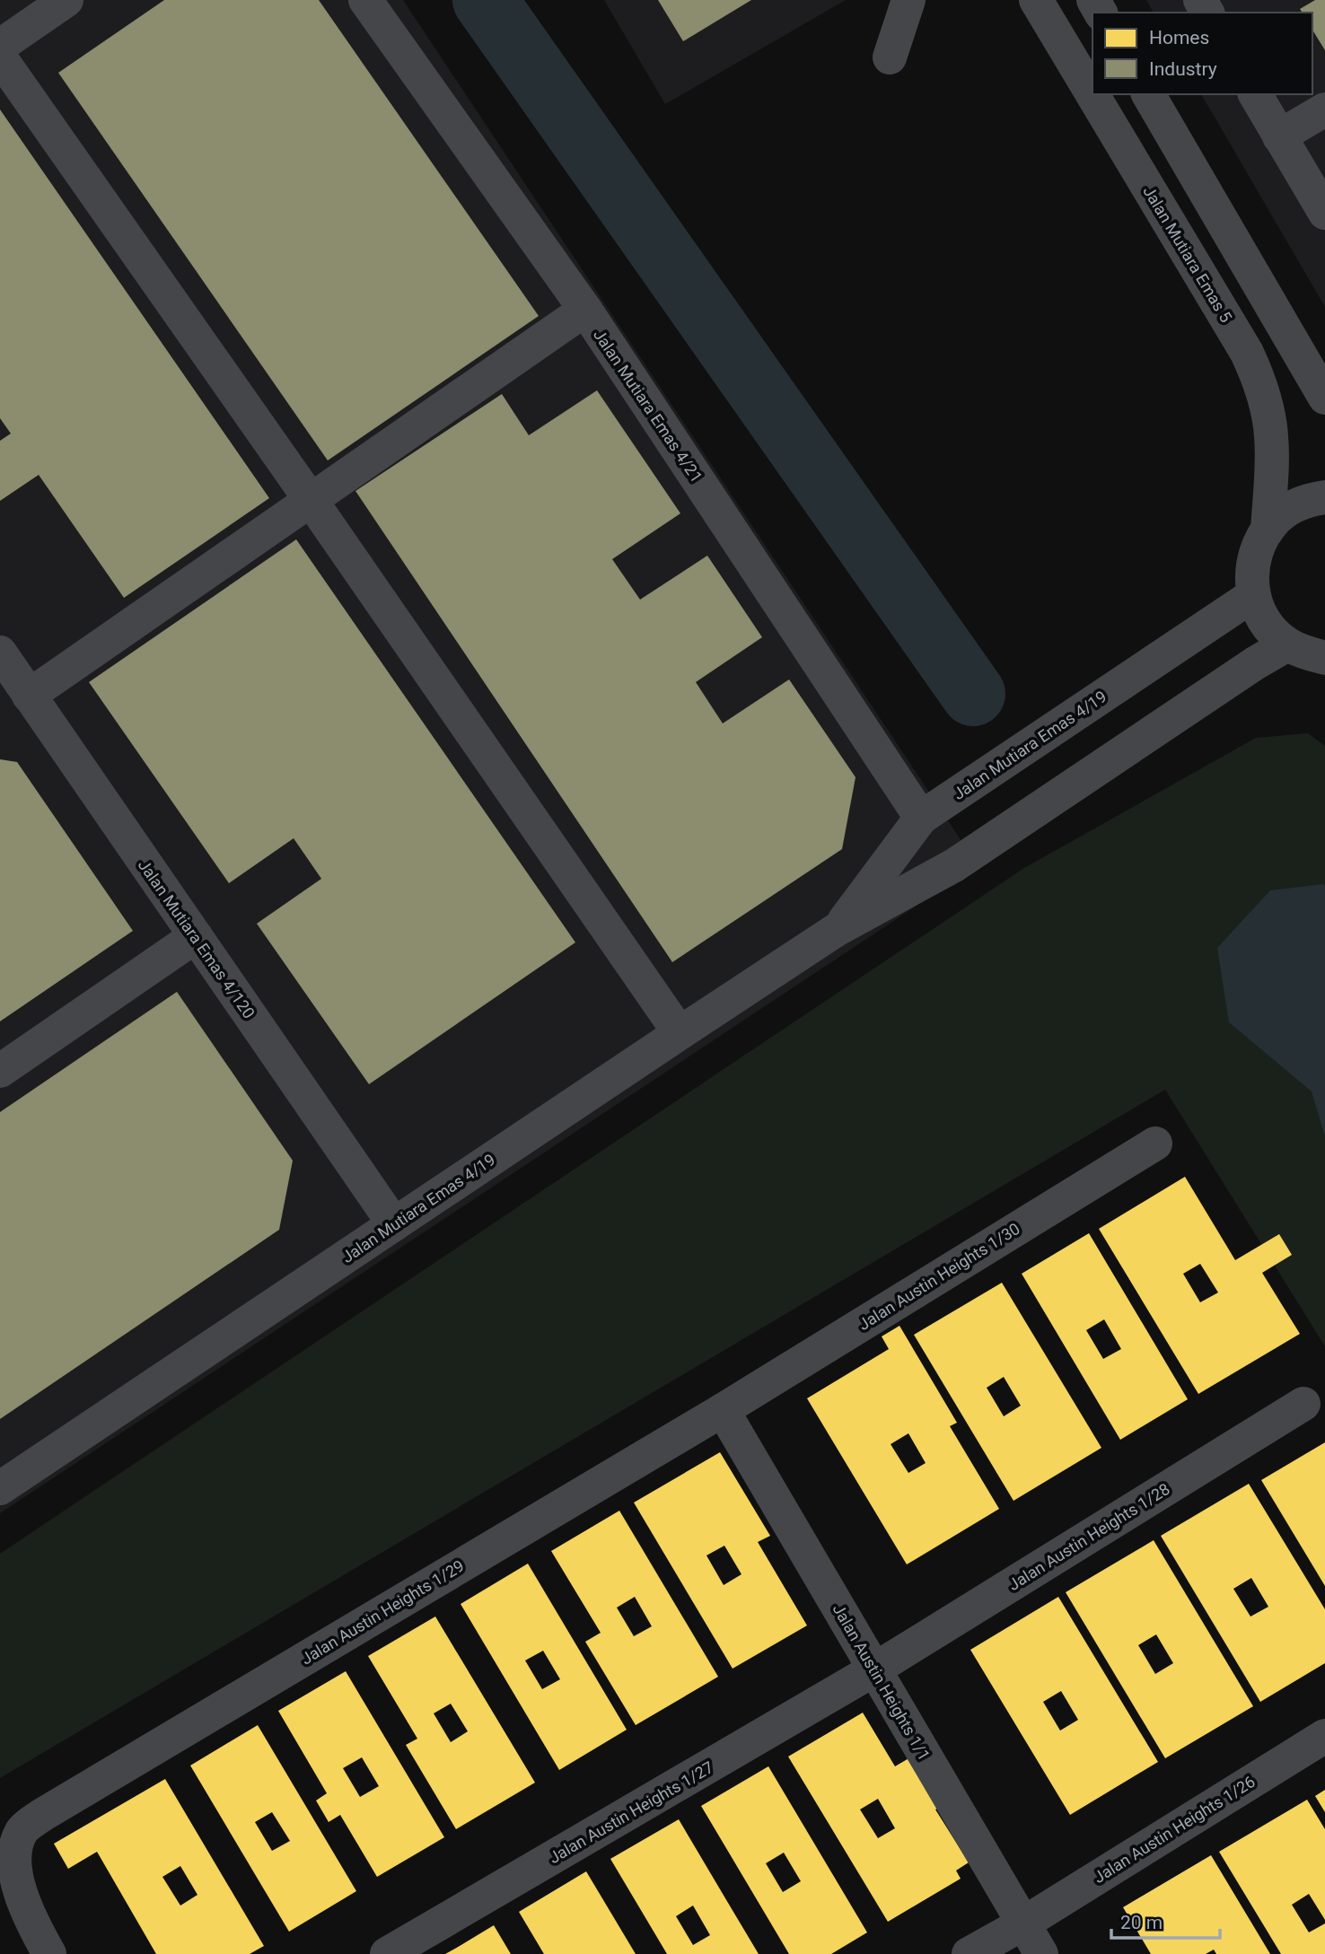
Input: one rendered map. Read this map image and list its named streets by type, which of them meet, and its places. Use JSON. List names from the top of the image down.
{
  "streets": {
    "street": [
      "Jalan Mutiara Emas 5",
      "Jalan Mutiara Emas 4/21",
      "Jalan Mutiara Emas 4/19",
      "Jalan Mutiara Emas 4/120",
      "Jalan Austin Heights 1/30",
      "Jalan Austin Heights 1/28",
      "Jalan Austin Heights 1/29",
      "Jalan Austin Heights 1/1",
      "Jalan Austin Heights 1/27",
      "Jalan Austin Heights 1/26"
    ]
  },
  "crossings": [
    ["Jalan Mutiara Emas 4/21", "Jalan Mutiara Emas 4/19"],
    ["Jalan Mutiara Emas 4/19", "Jalan Mutiara Emas 4/120"],
    ["Jalan Austin Heights 1/30", "Jalan Austin Heights 1/29"],
    ["Jalan Austin Heights 1/30", "Jalan Austin Heights 1/1"],
    ["Jalan Austin Heights 1/28", "Jalan Austin Heights 1/1"],
    ["Jalan Austin Heights 1/28", "Jalan Austin Heights 1/27"],
    ["Jalan Austin Heights 1/29", "Jalan Austin Heights 1/1"],
    ["Jalan Austin Heights 1/1", "Jalan Austin Heights 1/27"],
    ["Jalan Austin Heights 1/1", "Jalan Austin Heights 1/26"]
  ],
  "legend": ["Homes", "Industry"],
  "scale_bar": "20 m"
}
